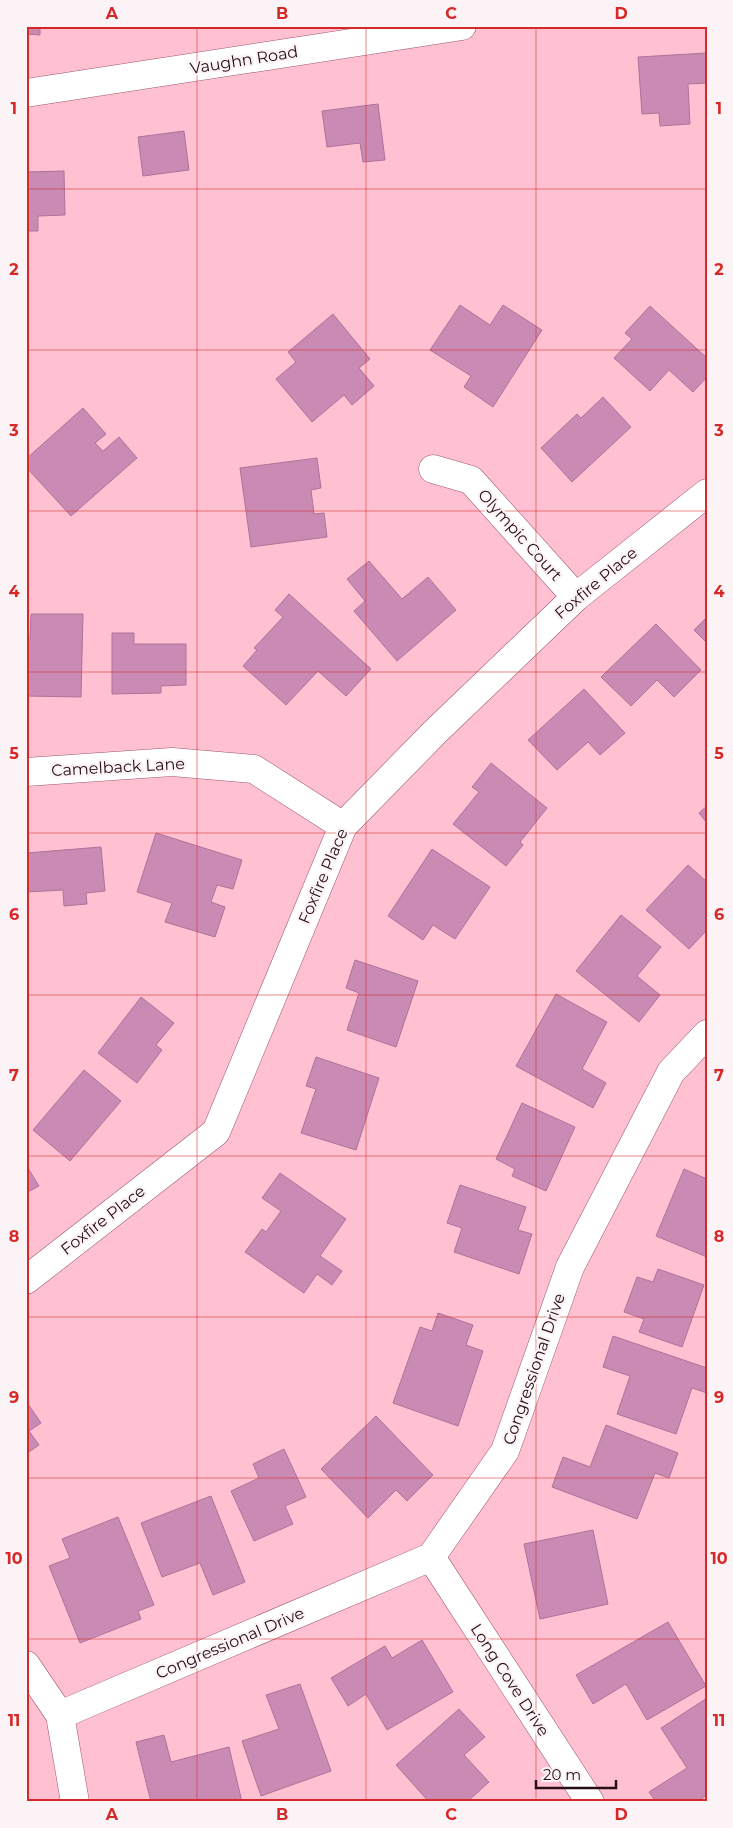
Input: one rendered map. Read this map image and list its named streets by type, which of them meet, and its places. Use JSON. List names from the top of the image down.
{
  "streets": {
    "street": [
      "Vaughn Road",
      "Olympic Court",
      "Foxfire Place",
      "Camelback Lane",
      "Congressional Drive",
      "Long Cove Drive"
    ]
  },
  "crossings": [
    ["Olympic Court", "Foxfire Place"],
    ["Foxfire Place", "Camelback Lane"],
    ["Congressional Drive", "Long Cove Drive"]
  ],
  "scale_bar": "20 m",
  "grid": {
    "columns": [
      "A",
      "B",
      "C",
      "D"
    ],
    "rows": [
      "1",
      "2",
      "3",
      "4",
      "5",
      "6",
      "7",
      "8",
      "9",
      "10",
      "11"
    ]
  }
}
